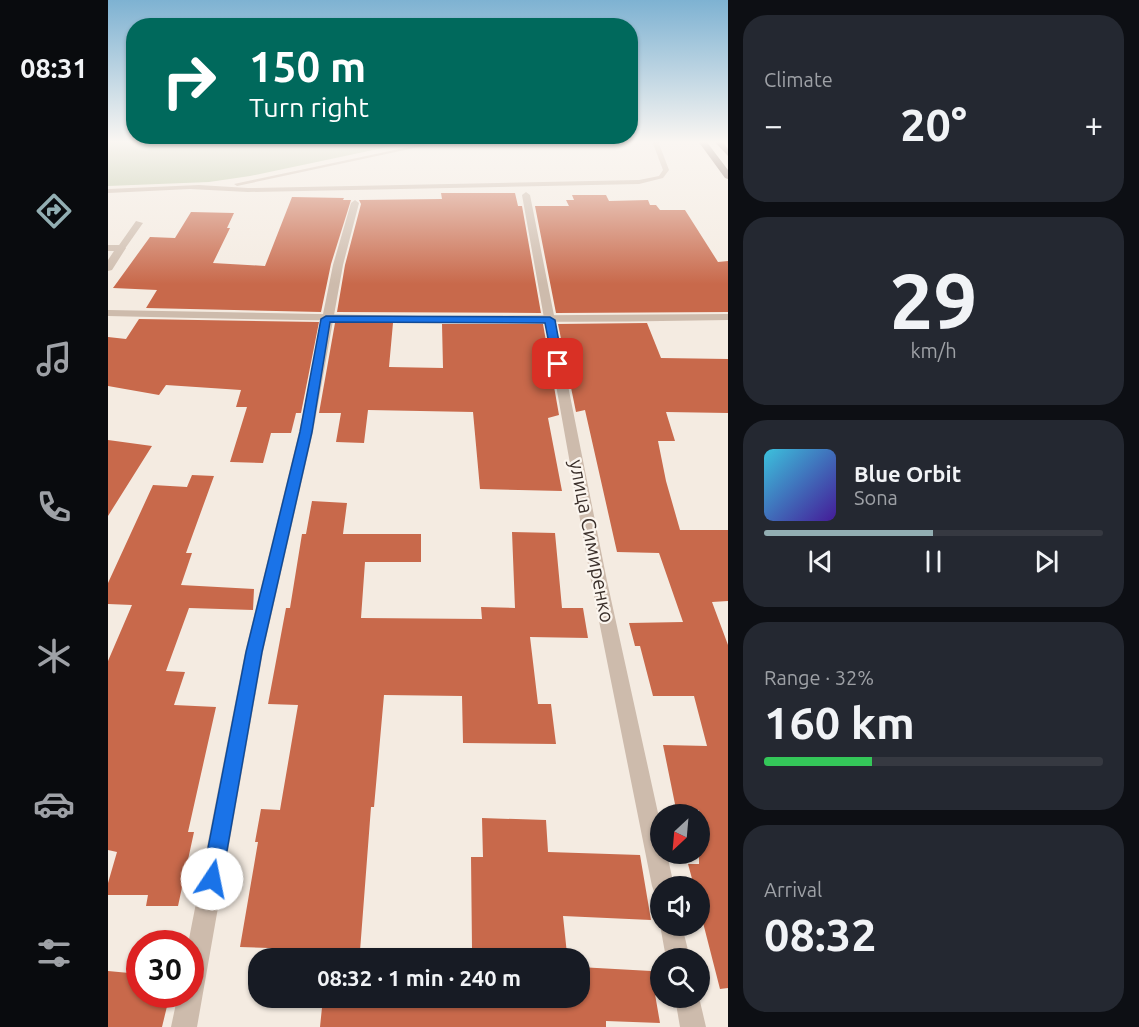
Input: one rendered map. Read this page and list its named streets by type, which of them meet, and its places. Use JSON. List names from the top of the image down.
{
  "streets": {
    "street": ["улица Симиренко"]
  },
  "north": "bottom left",
  "page": {
    "tabs": "08:31",
    "tile": [
      "Climate",
      ["29", "km/h"],
      ["Range · 32%", "160 km"],
      ["Arrival", "08:32"]
    ],
    "turn": ["150 m", "Turn right"],
    "heat": ["−", "20°", "+"],
    "song": ["Blue Orbit", "Sona"],
    "limit": "30",
    "trip": "08:32 · 1 min · 240 m"
  }
}
